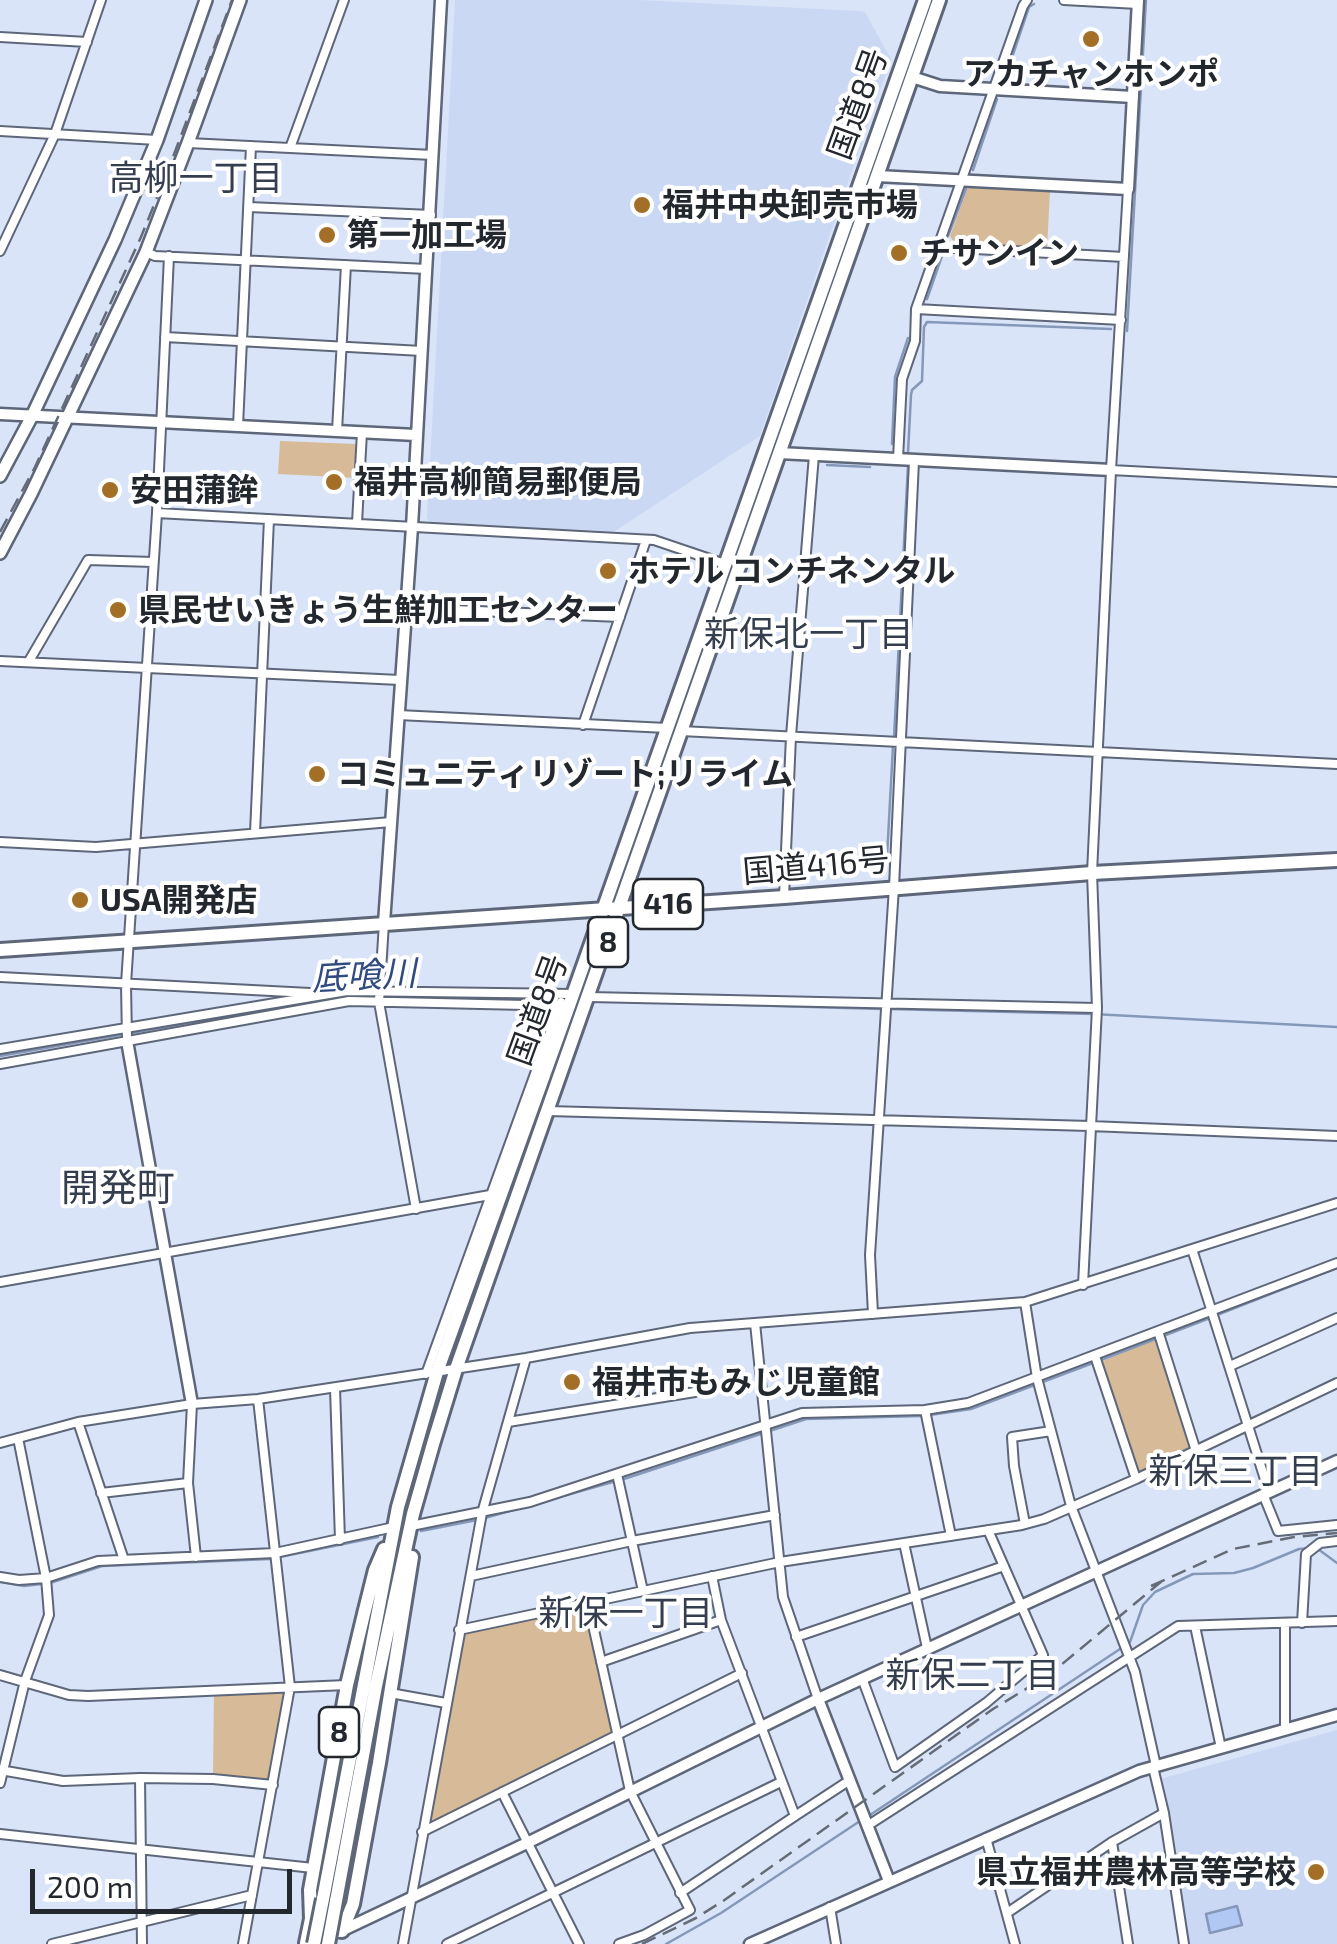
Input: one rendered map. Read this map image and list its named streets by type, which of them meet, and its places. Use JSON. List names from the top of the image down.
{
  "streets": {
    "highway": [
      "国道8号",
      "国道416号",
      "416",
      "8"
    ]
  },
  "crossings": [
    ["国道8号", "国道416号"],
    ["国道8号", "8"]
  ],
  "districts": [
    "高柳一丁目",
    "新保北一丁目",
    "開発町",
    "新保三丁目",
    "新保一丁目",
    "新保二丁目"
  ],
  "water": ["底喰川"],
  "places": [
    "アカチャンホンポ",
    "福井中央卸売市場",
    "第一加工場",
    "チサンイン",
    "福井高柳簡易郵便局",
    "安田蒲鉾",
    "ホテル コンチネンタル",
    "県民せいきょう生鮮加工センター",
    "コミュニティリゾート;リライム",
    "USA開発店",
    "福井市もみじ児童館",
    "県立福井農林高等学校"
  ],
  "scale_bar": "200 m"
}
